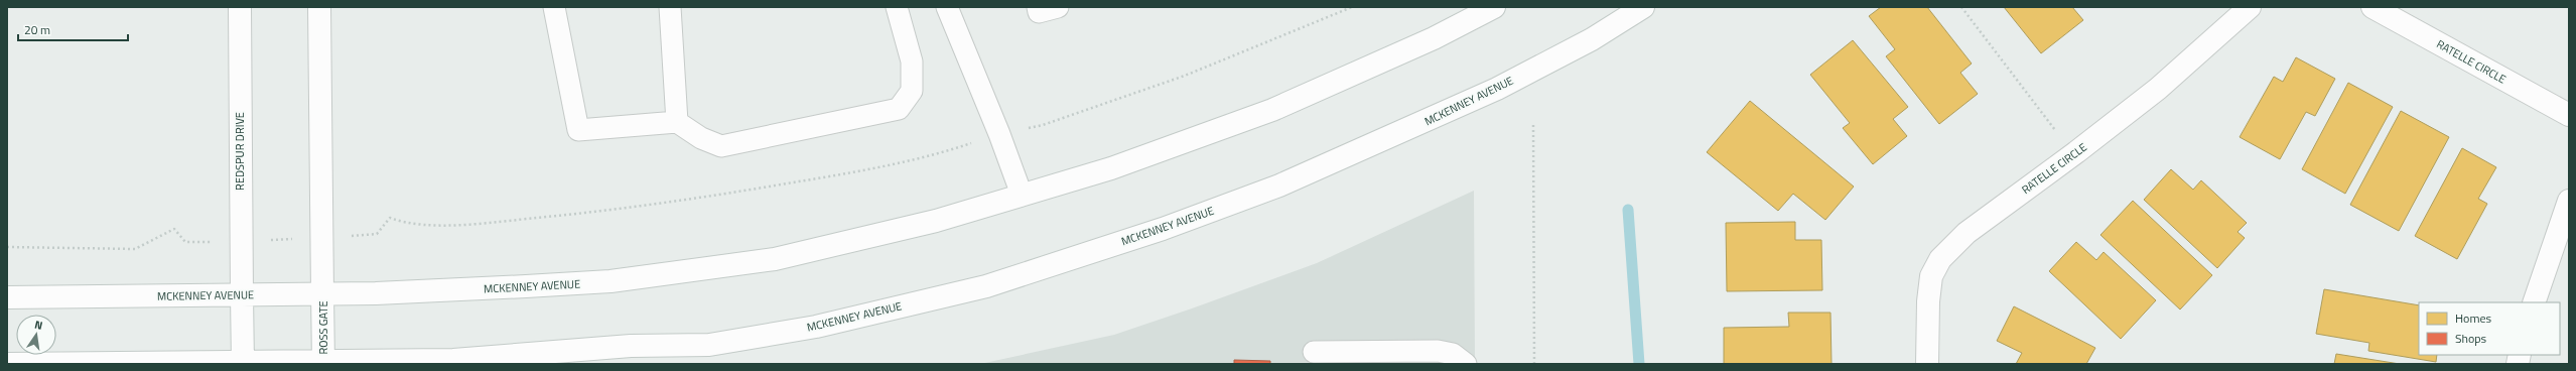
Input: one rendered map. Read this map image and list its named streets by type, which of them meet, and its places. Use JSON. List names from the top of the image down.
{
  "streets": {
    "main road": [
      "RATELLE CIRCLE",
      "MCKENNEY AVENUE",
      "REDSPUR DRIVE",
      "ROSS GATE"
    ]
  },
  "crossings": [
    ["MCKENNEY AVENUE", "REDSPUR DRIVE"],
    ["MCKENNEY AVENUE", "ROSS GATE"]
  ],
  "legend": ["Homes", "Shops"],
  "scale_bar": "20 m",
  "north": "top"
}
